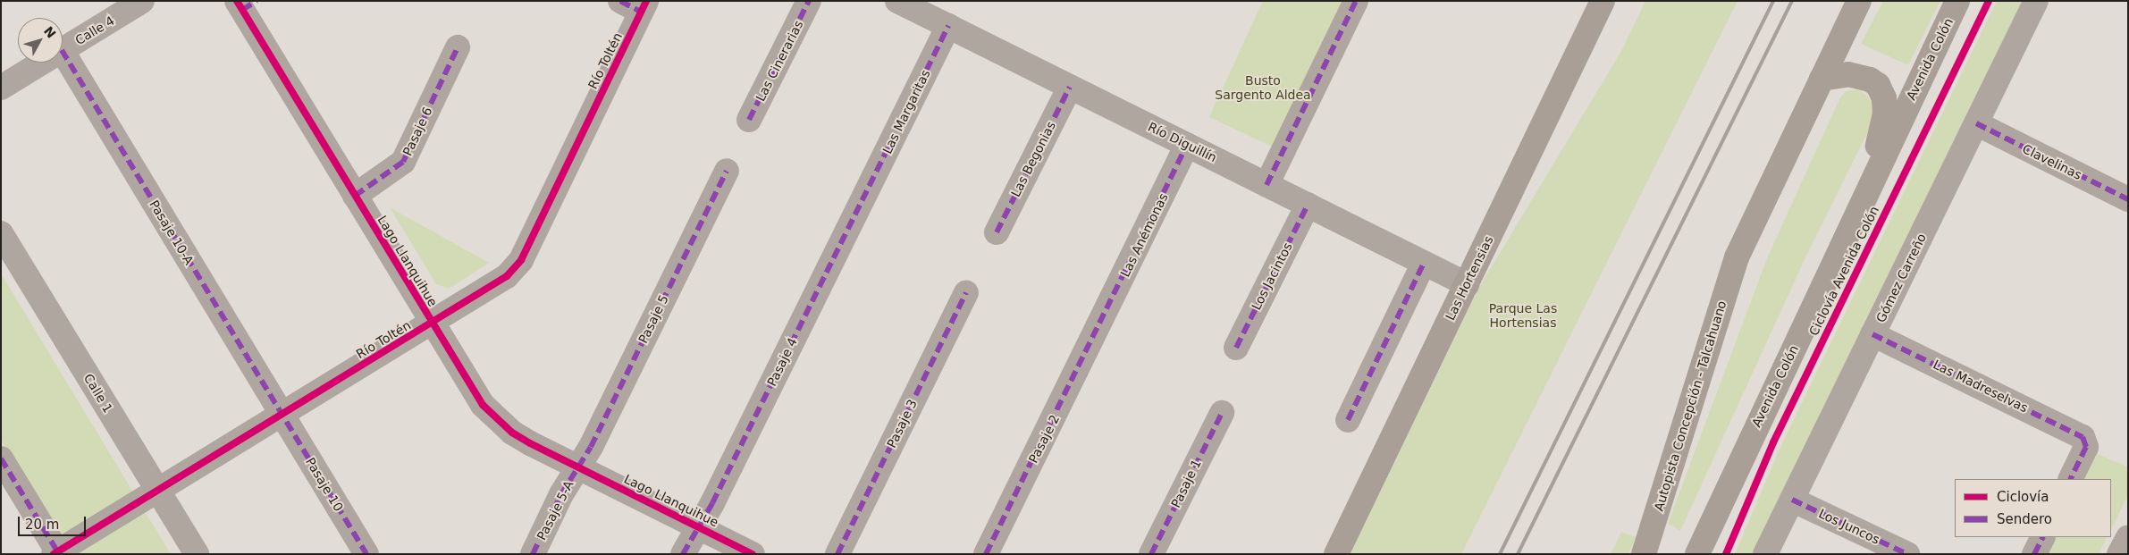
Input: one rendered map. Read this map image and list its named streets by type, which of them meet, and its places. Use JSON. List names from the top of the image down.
{
  "streets": {
    "main road": ["Avenida Colón", "Las Hortensias", "Autopista Concepción - Talcahuano"],
    "street": [
      "Calle 4",
      "Río Toltén",
      "Las Cinerarias",
      "Las Margaritas",
      "Pasaje 6",
      "Río Diguillín",
      "Las Begonias",
      "Clavelinas",
      "Pasaje 10-A",
      "Las Anémonas",
      "Lago Llanquihue",
      "Los Jacintos",
      "Gómez Carreño",
      "Pasaje 5",
      "Pasaje 4",
      "Las Madreselvas",
      "Calle 1",
      "Pasaje 3",
      "Pasaje 2",
      "Pasaje 1",
      "Pasaje 10",
      "Pasaje 5-A",
      "Los Juncos"
    ],
    "cycle path": ["Ciclovía Avenida Colón"]
  },
  "crossings": [
    ["Río Toltén", "Pasaje 10-A"],
    ["Río Toltén", "Lago Llanquihue"],
    ["Río Toltén", "Calle 1"],
    ["Río Toltén", "Pasaje 10"],
    ["Las Margaritas", "Río Diguillín"],
    ["Las Margaritas", "Pasaje 4"],
    ["Pasaje 6", "Lago Llanquihue"],
    ["Río Diguillín", "Las Begonias"],
    ["Río Diguillín", "Las Anémonas"],
    ["Río Diguillín", "Los Jacintos"],
    ["Río Diguillín", "Las Hortensias"],
    ["Clavelinas", "Gómez Carreño"],
    ["Pasaje 10-A", "Pasaje 10"],
    ["Las Anémonas", "Pasaje 2"],
    ["Lago Llanquihue", "Pasaje 5"],
    ["Lago Llanquihue", "Pasaje 4"],
    ["Lago Llanquihue", "Pasaje 5-A"],
    ["Gómez Carreño", "Las Madreselvas"],
    ["Gómez Carreño", "Los Juncos"],
    ["Pasaje 5", "Pasaje 5-A"]
  ],
  "parks": ["Busto Sargento Aldea", "Parque Las Hortensias"],
  "legend": ["Ciclovía", "Sendero"],
  "scale_bar": "20 m",
  "north": "top right"
}
